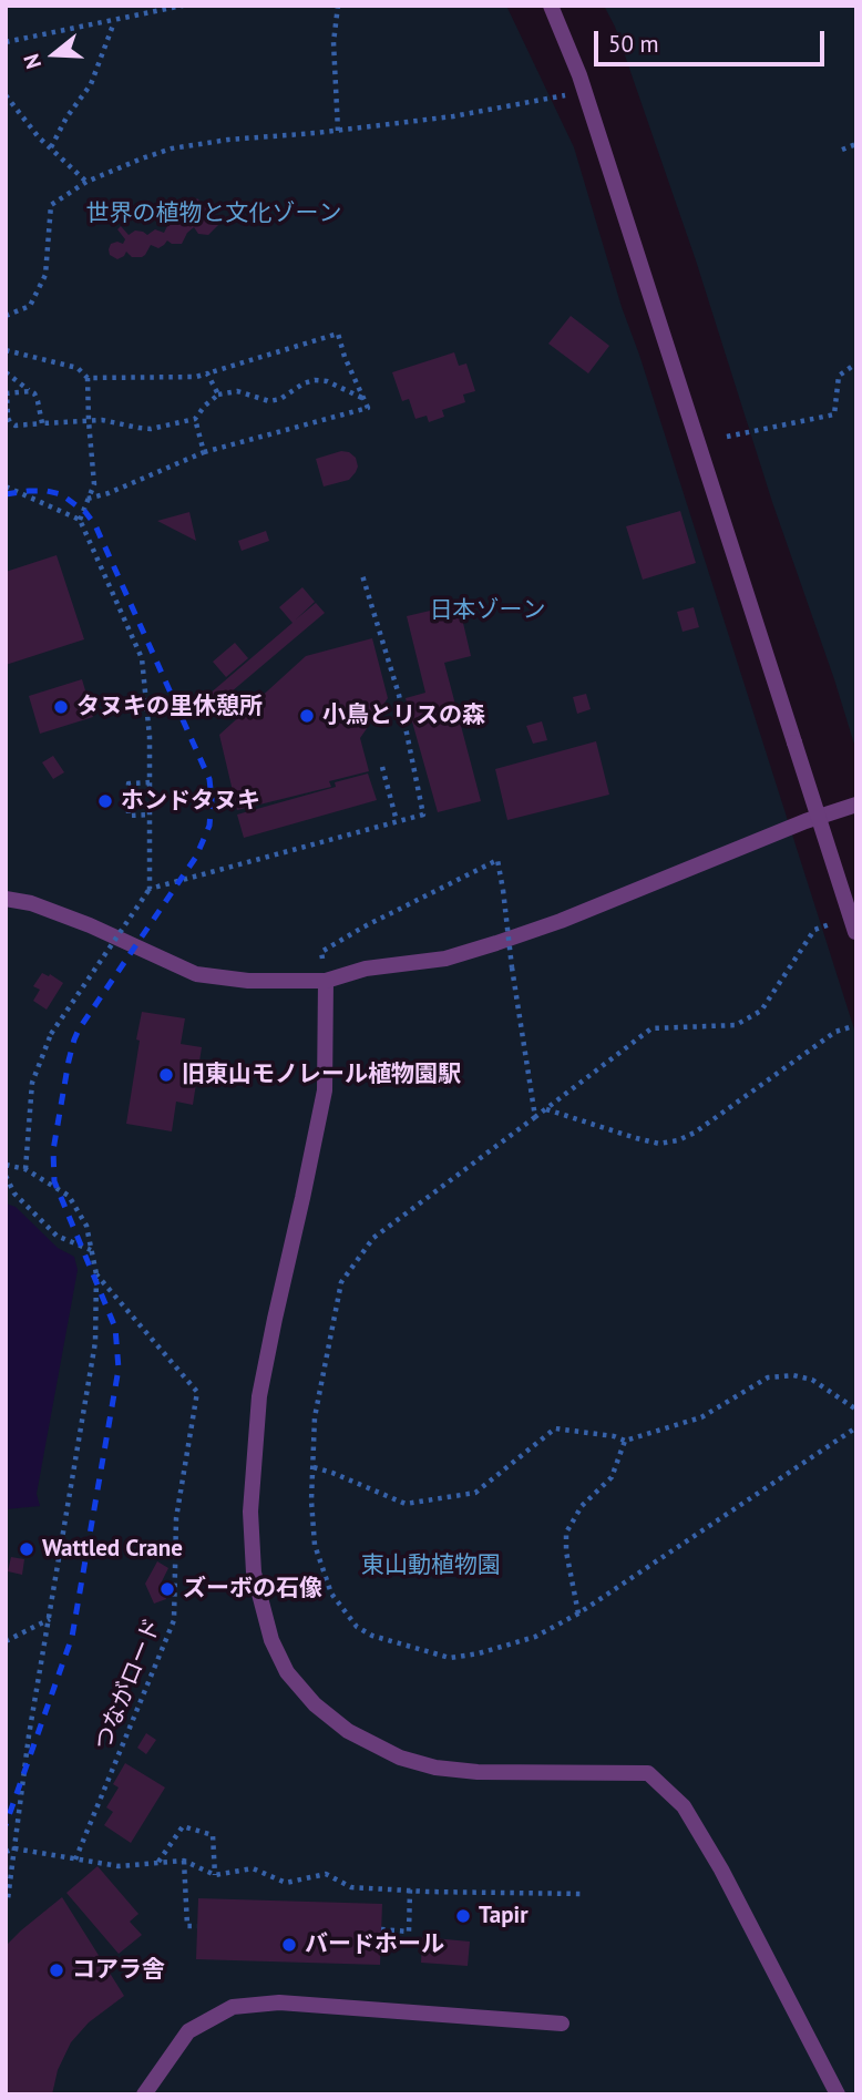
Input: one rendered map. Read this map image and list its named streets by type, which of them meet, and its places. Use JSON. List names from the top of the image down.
{
  "streets": {
    "path": ["つながロード"]
  },
  "parks": ["世界の植物と文化ゾーン", "日本ゾーン", "東山動植物園"],
  "places": [
    "タヌキの里休憩所",
    "小鳥とリスの森",
    "ホンドタヌキ",
    "旧東山モノレール植物園駅",
    "Wattled Crane",
    "ズーボの石像",
    "Tapir",
    "バードホール",
    "コアラ舎"
  ],
  "scale_bar": "50 m",
  "north": "left"
}
